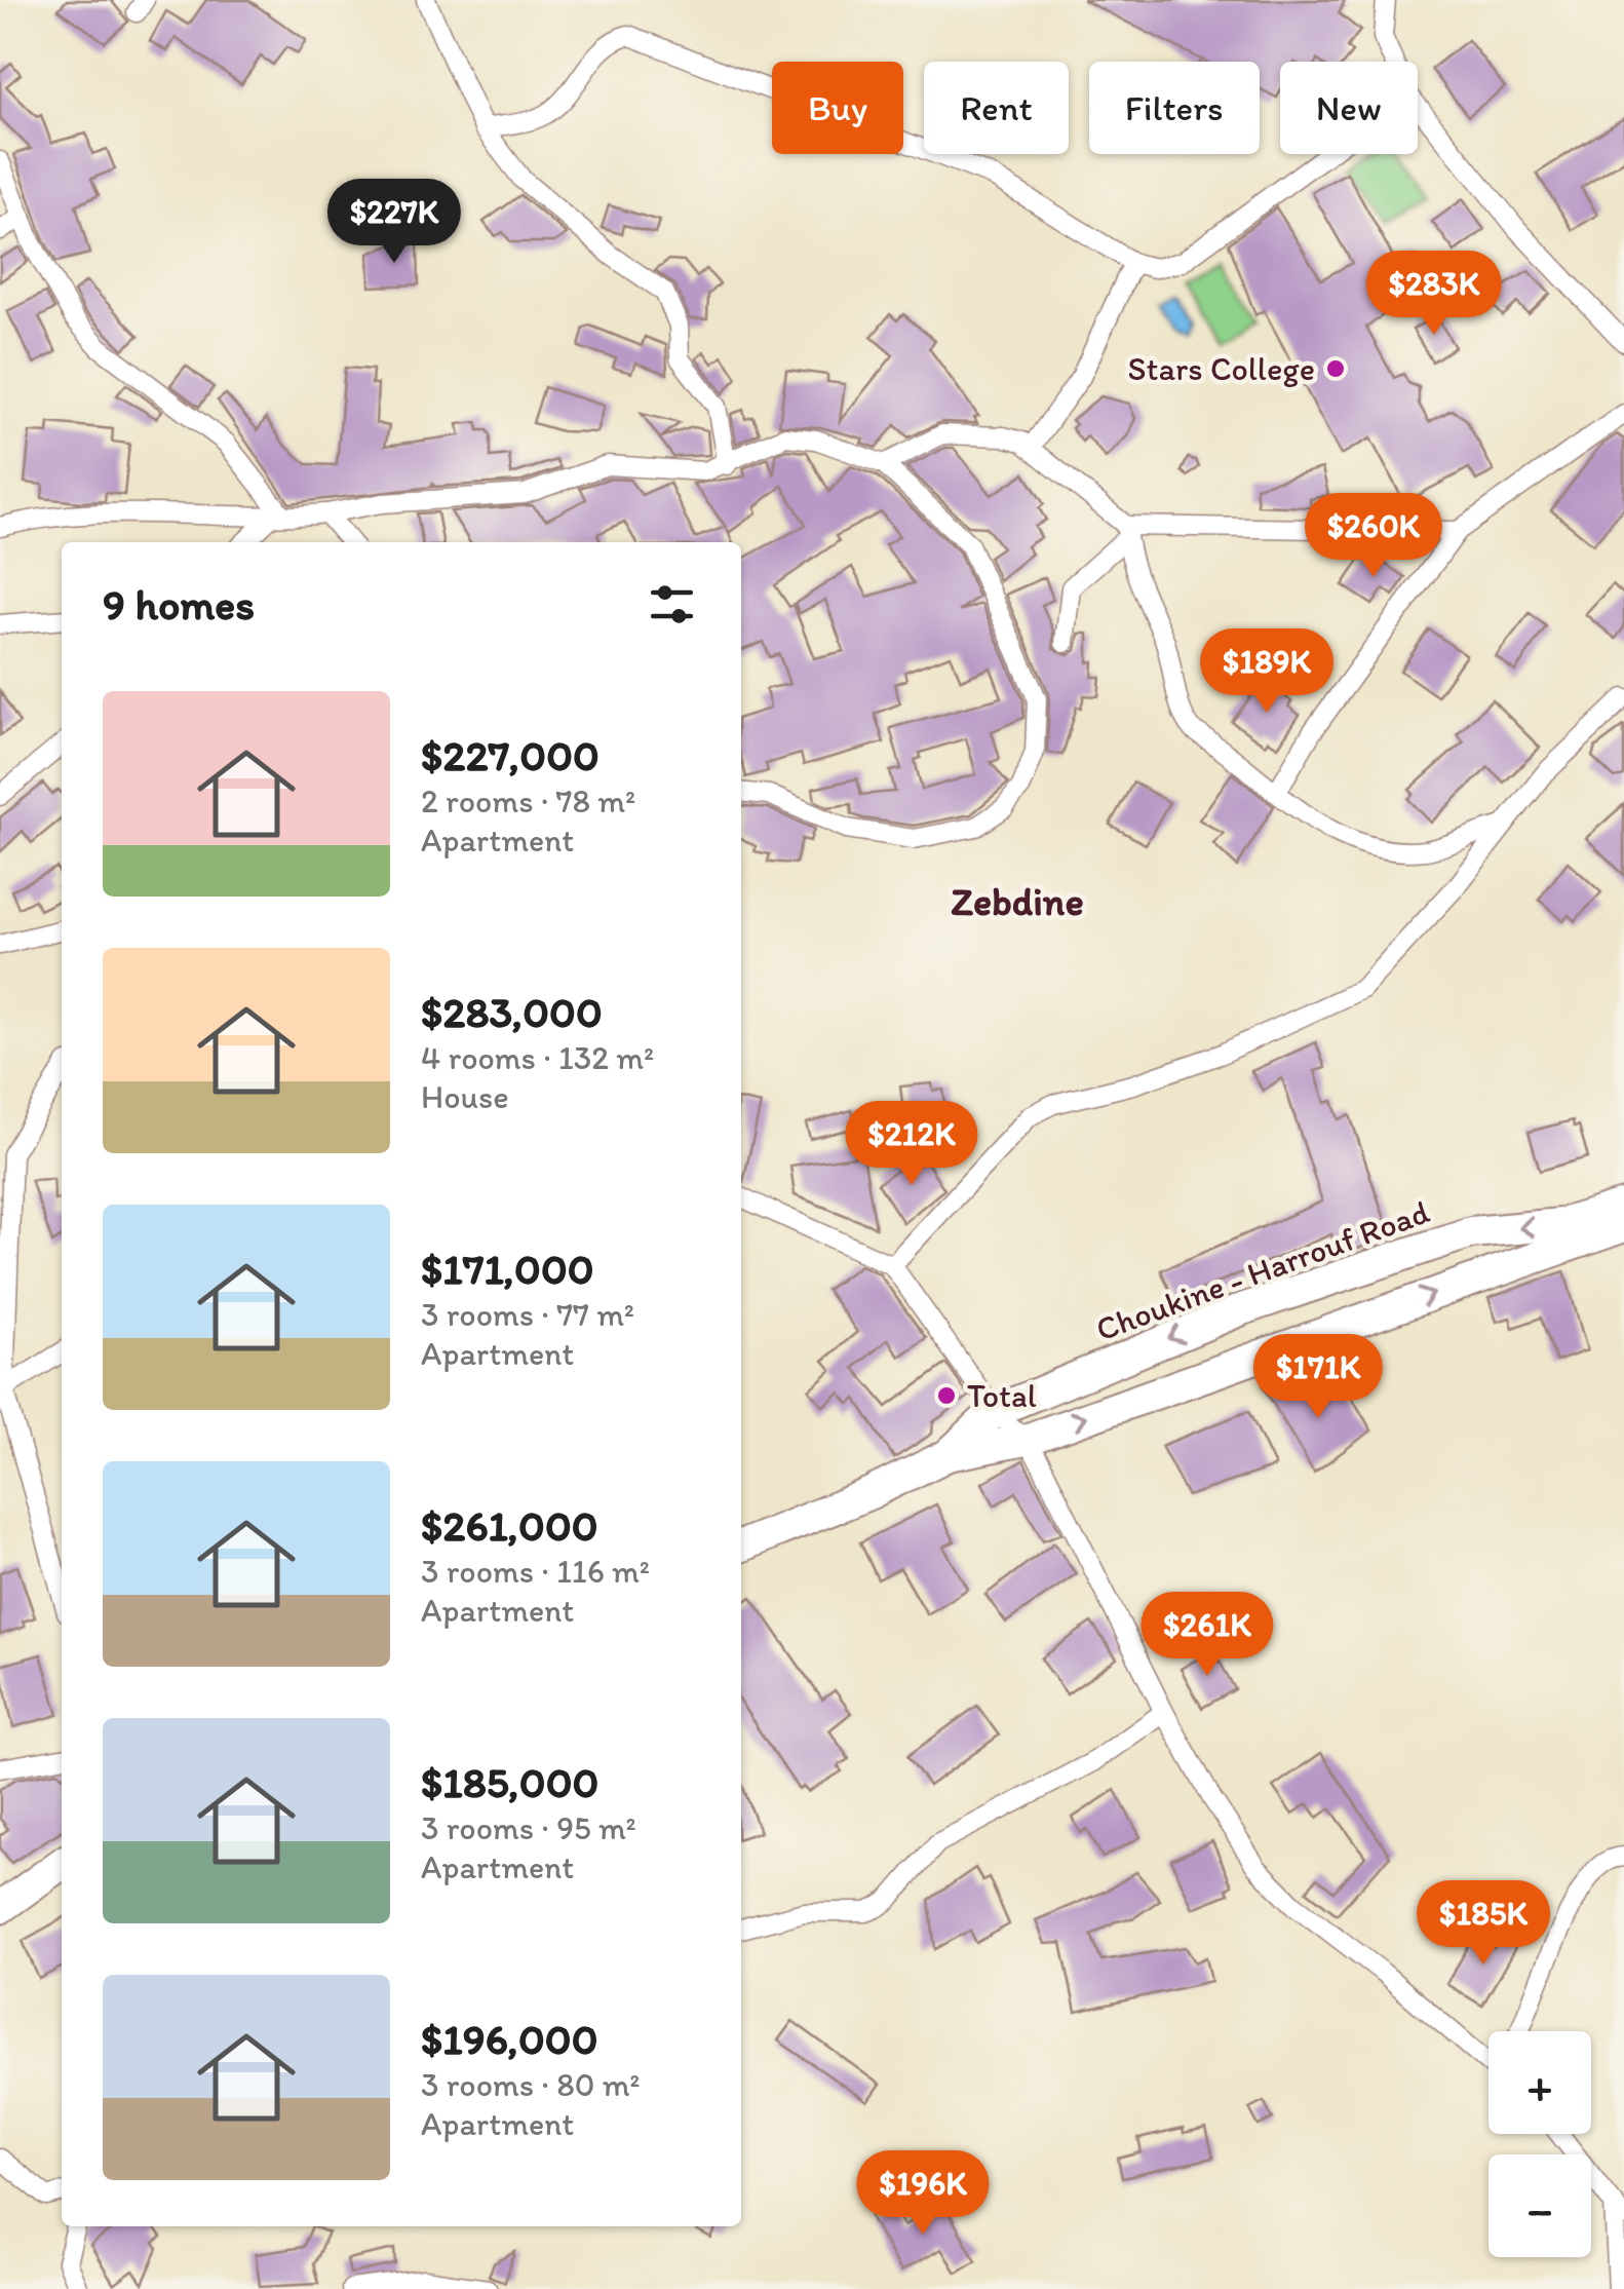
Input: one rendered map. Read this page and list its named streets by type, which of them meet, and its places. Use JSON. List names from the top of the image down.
{
  "streets": {
    "main road": ["Choukine - Harrouf Road"]
  },
  "districts": ["Zebdine"],
  "places": ["Stars College", "Total"],
  "page": {
    "chip": [
      "Buy",
      "Rent",
      "Filters",
      "New"
    ],
    "price": [
      "$227K",
      "$283K",
      "$260K",
      "$189K",
      "$212K",
      "$171K",
      "$261K",
      "$185K",
      "$196K"
    ],
    "heading": "9 homes",
    "list": [
      {
        "name": "$227,000",
        "note": "2 rooms · 78 m² · Apartment"
      },
      {
        "name": "$283,000",
        "note": "4 rooms · 132 m² · House"
      },
      {
        "name": "$171,000",
        "note": "3 rooms · 77 m² · Apartment"
      },
      {
        "name": "$261,000",
        "note": "3 rooms · 116 m² · Apartment"
      },
      {
        "name": "$185,000",
        "note": "3 rooms · 95 m² · Apartment"
      },
      {
        "name": "$196,000",
        "note": "3 rooms · 80 m² · Apartment"
      }
    ],
    "map_buttons": ["+", "−"]
  }
}
